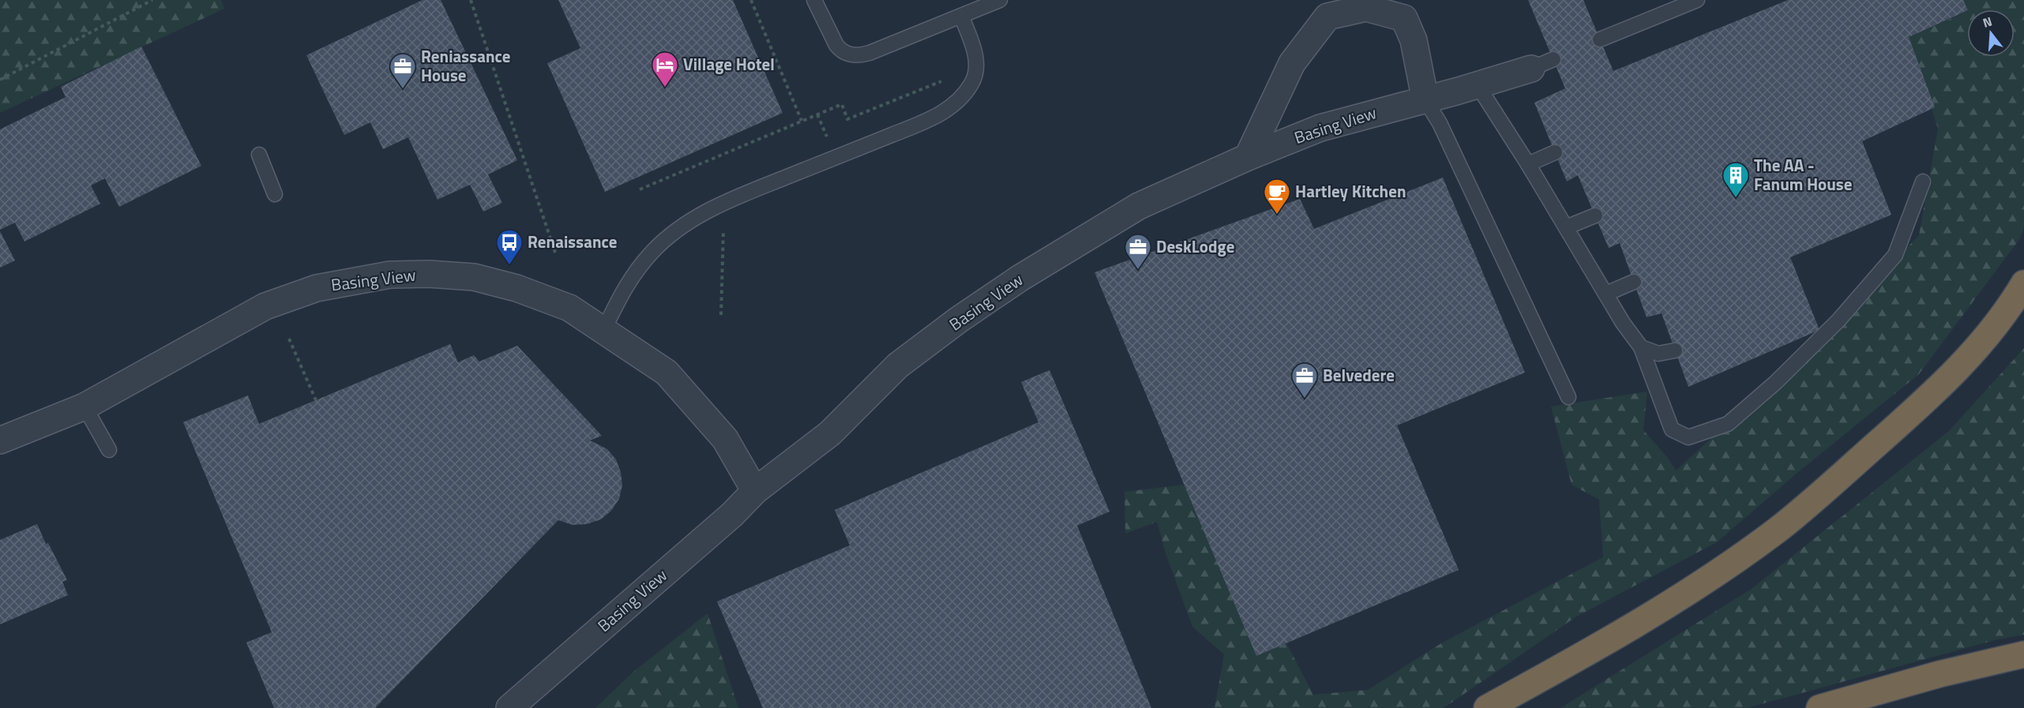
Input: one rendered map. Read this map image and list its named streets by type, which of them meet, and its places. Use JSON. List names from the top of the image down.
{
  "streets": {
    "street": ["Basing View"]
  },
  "places": {
    "hotel": ["Village Hotel"],
    "office": ["Reniassance House", "DeskLodge", "Belvedere"],
    "building": ["The AA - Fanum House"],
    "cafe": ["Hartley Kitchen"],
    "bus stop": ["Renaissance"]
  },
  "north": "top"
}
